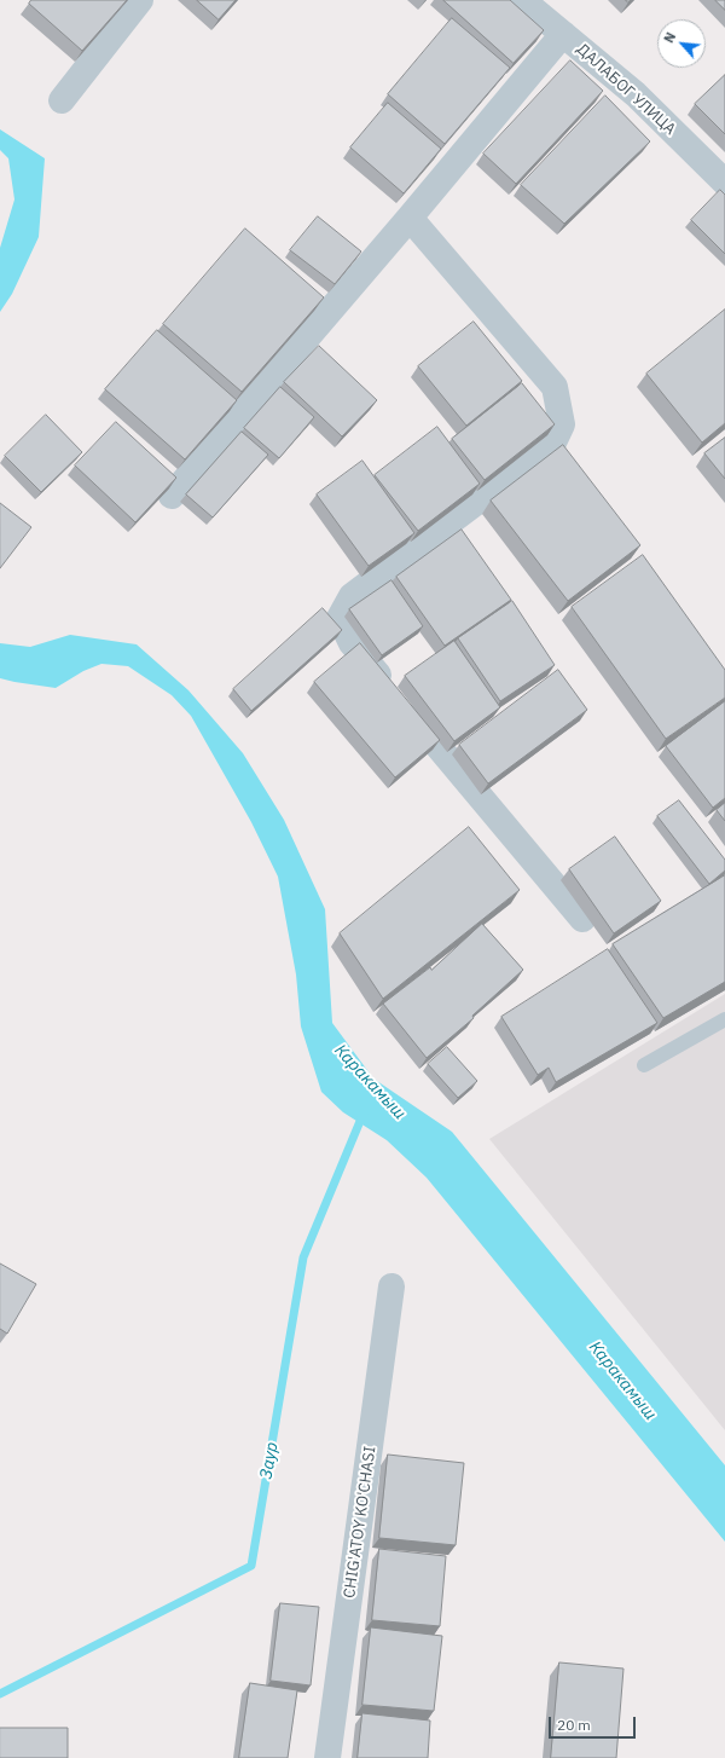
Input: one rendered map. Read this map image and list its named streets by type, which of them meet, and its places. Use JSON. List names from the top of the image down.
{
  "streets": {
    "street": ["ДАЛАБОГ УЛИЦА", "CHIG'ATOY KO'CHASI"]
  },
  "water": ["Каракамыш", "Заур"],
  "scale_bar": "20 m",
  "north": "top left"
}
